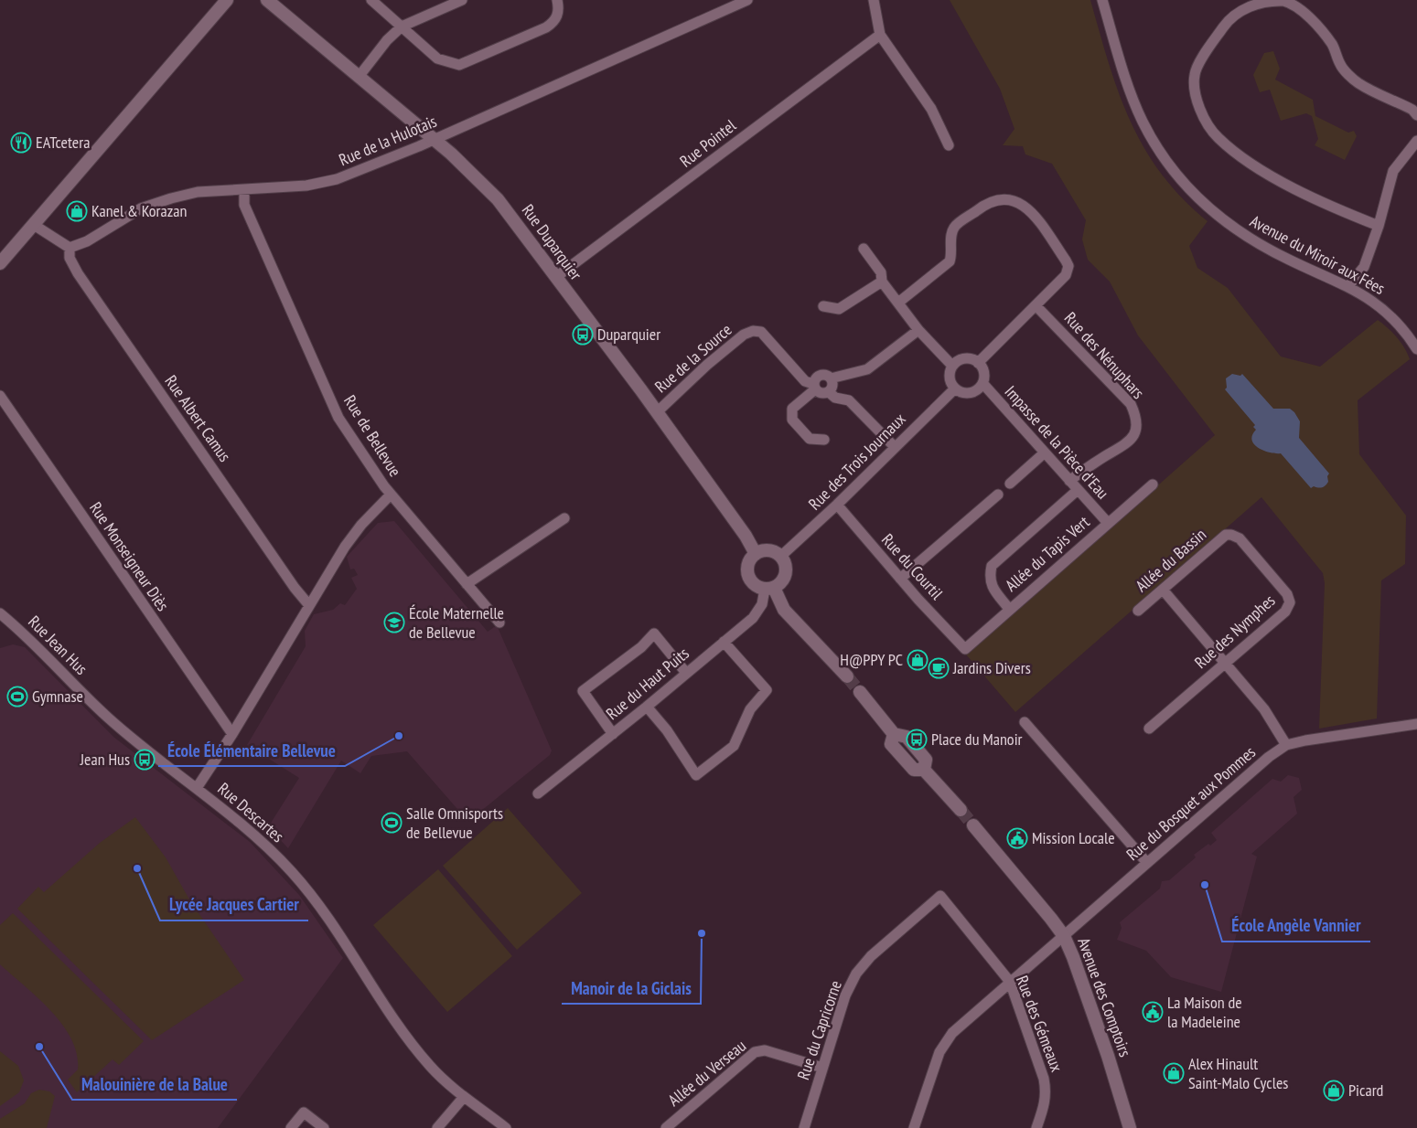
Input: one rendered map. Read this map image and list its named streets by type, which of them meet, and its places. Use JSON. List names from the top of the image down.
{
  "streets": {
    "street": [
      "Rue de la Hulotais",
      "Rue Pointel",
      "Rue Duparquier",
      "Avenue du Miroir aux Fées",
      "Rue des Nénuphars",
      "Rue de la Source",
      "Rue Albert Camus",
      "Rue de Bellevue",
      "Impasse de la Pièce d'Eau",
      "Rue des Trois Journaux",
      "Allée du Tapis Vert",
      "Rue Monseigneur Diès",
      "Allée du Bassin",
      "Rue du Courtil",
      "Rue des Nymphes",
      "Rue Jean Hus",
      "Rue du Haut Puits",
      "Rue du Bosquet aux Pommes",
      "Rue Descartes",
      "Avenue des Comptoirs",
      "Rue des Gémeaux",
      "Rue du Capricorne",
      "Allée du Verseau"
    ]
  },
  "crossings": [
    ["Rue de la Hulotais", "Rue Duparquier"],
    ["Rue de la Hulotais", "Rue Albert Camus"],
    ["Rue de la Hulotais", "Rue de Bellevue"],
    ["Rue Pointel", "Rue Duparquier"],
    ["Rue Duparquier", "Rue de la Source"],
    ["Rue Duparquier", "Rue des Trois Journaux"],
    ["Rue Duparquier", "Rue du Haut Puits"],
    ["Rue des Nénuphars", "Impasse de la Pièce d'Eau"],
    ["Rue Albert Camus", "Rue Descartes"],
    ["Rue de Bellevue", "Rue Descartes"],
    ["Impasse de la Pièce d'Eau", "Rue des Trois Journaux"],
    ["Impasse de la Pièce d'Eau", "Allée du Tapis Vert"],
    ["Rue des Trois Journaux", "Rue du Courtil"],
    ["Rue des Trois Journaux", "Rue du Haut Puits"],
    ["Allée du Tapis Vert", "Rue du Courtil"],
    ["Rue Monseigneur Diès", "Rue Descartes"],
    ["Allée du Bassin", "Rue des Nymphes"],
    ["Rue Jean Hus", "Rue Descartes"],
    ["Rue du Bosquet aux Pommes", "Avenue des Comptoirs"],
    ["Rue du Bosquet aux Pommes", "Rue des Gémeaux"],
    ["Rue des Gémeaux", "Rue du Capricorne"],
    ["Rue du Capricorne", "Allée du Verseau"]
  ],
  "places": {
    "restaurant": ["EATcetera"],
    "shop": [
      "Kanel & Korazan",
      "H@PPY PC",
      "Alex Hinault Saint-Malo Cycles",
      "Picard"
    ],
    "bus stop": ["Duparquier", "Place du Manoir", "Jean Hus"],
    "school or university": ["École Maternelle de Bellevue"],
    "cafe": ["Jardins Divers"],
    "sports": ["Gymnase", "Salle Omnisports de Bellevue"],
    "other": [
      "École Élémentaire Bellevue",
      "Lycée Jacques Cartier",
      "École Angèle Vannier",
      "Manoir de la Giclais",
      "Malouinière de la Balue"
    ],
    "public building": ["Mission Locale", "La Maison de la Madeleine"]
  }
}
